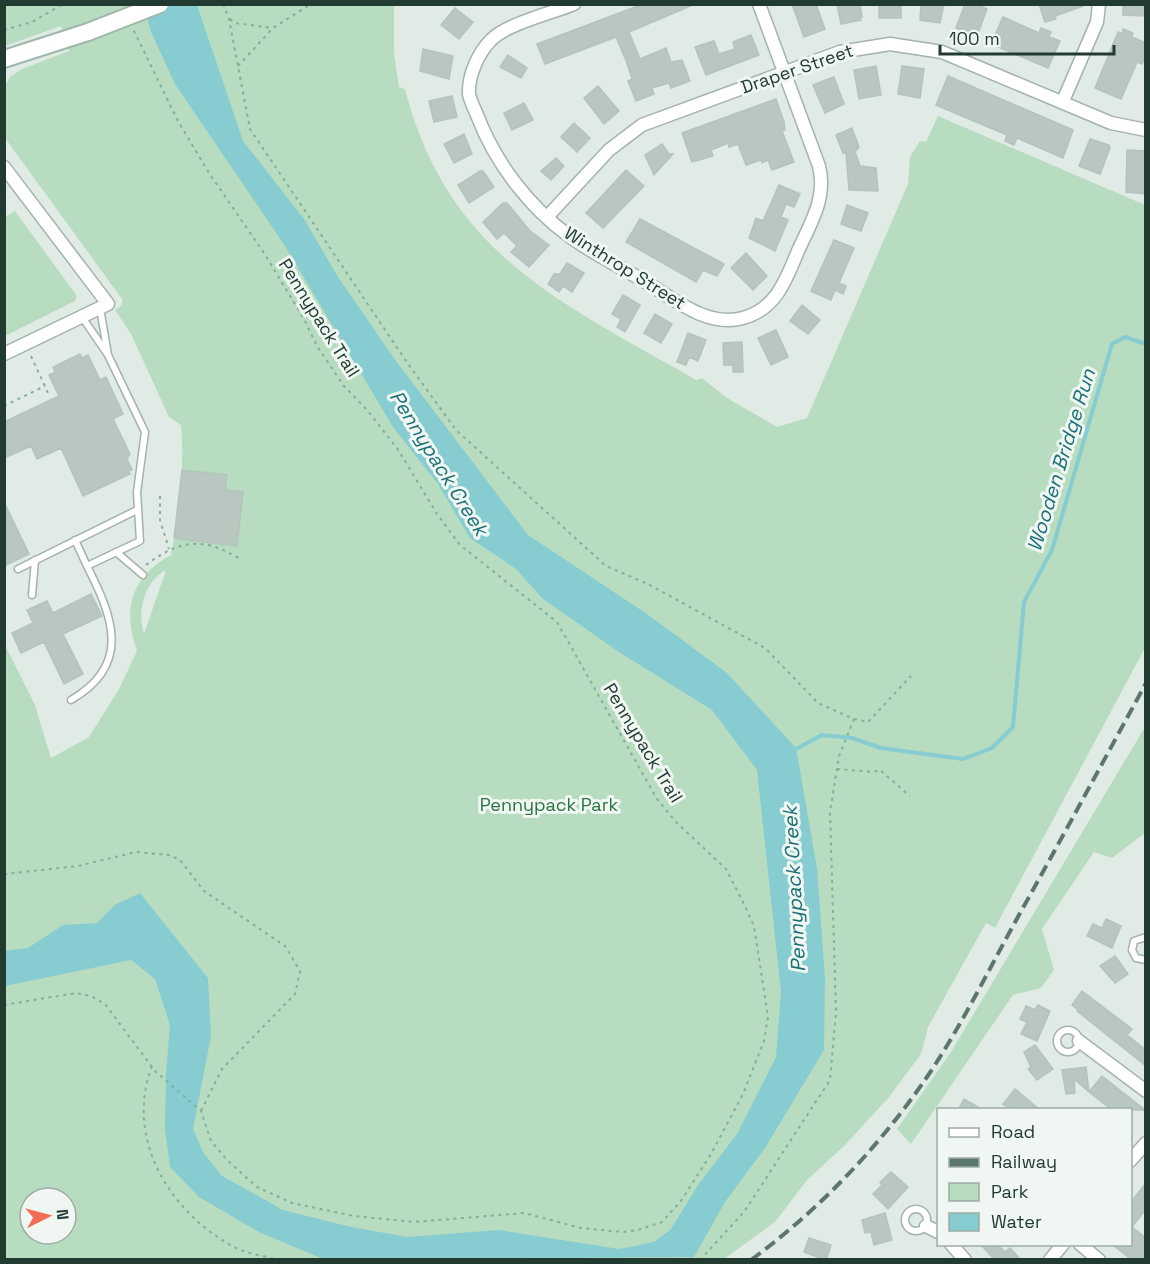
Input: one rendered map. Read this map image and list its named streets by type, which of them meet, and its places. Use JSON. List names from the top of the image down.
{
  "streets": {
    "street": ["Draper Street", "Winthrop Street"],
    "path": ["Pennypack Trail"]
  },
  "crossings": [
    ["Draper Street", "Winthrop Street"]
  ],
  "water": ["Wooden Bridge Run", "Pennypack Creek"],
  "parks": ["Pennypack Park"],
  "legend": [
    "Road",
    "Railway",
    "Park",
    "Water"
  ],
  "scale_bar": "100 m",
  "north": "right"
}
